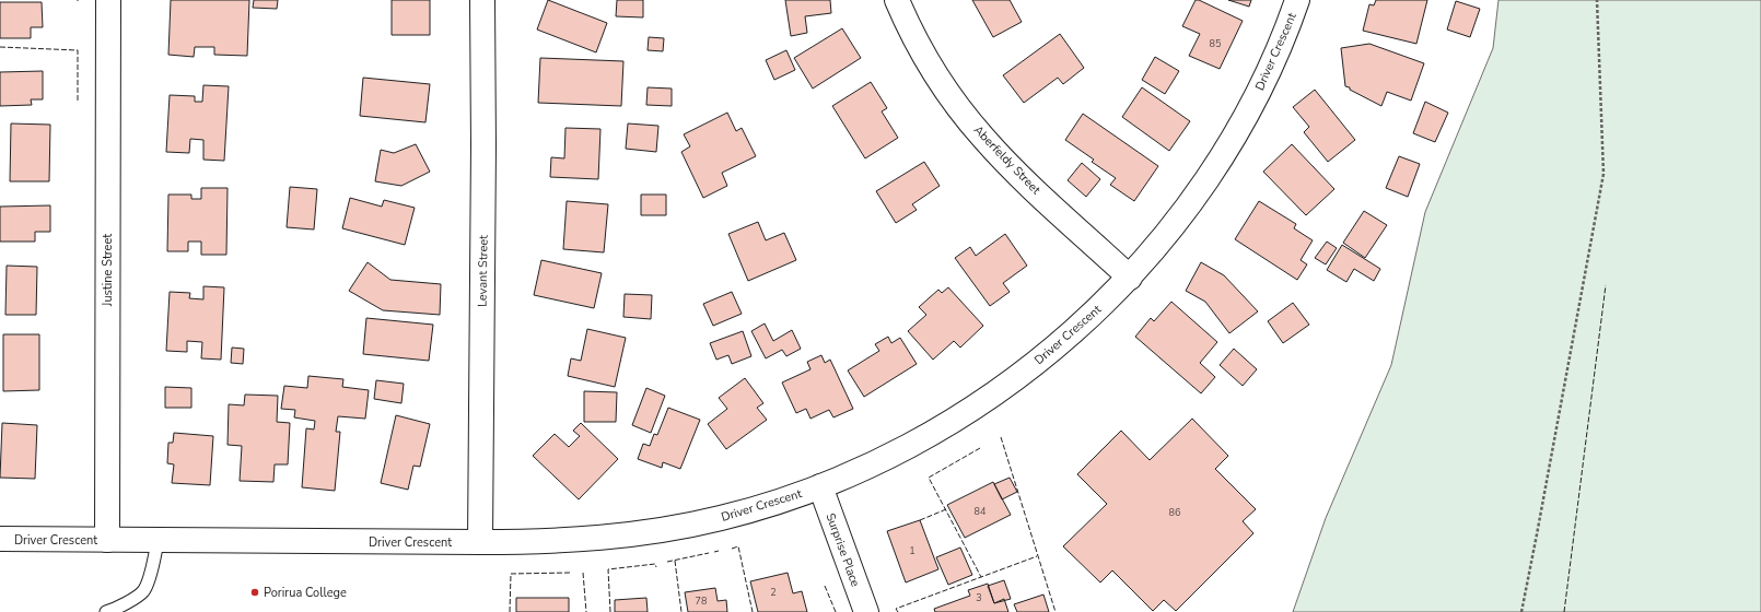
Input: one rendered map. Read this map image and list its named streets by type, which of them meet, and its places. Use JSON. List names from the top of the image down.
{
  "streets": {
    "street": [
      "Driver Crescent",
      "Aberfeldy Street",
      "Justine Street",
      "Levant Street",
      "Surprise Place"
    ]
  },
  "crossings": [
    ["Driver Crescent", "Aberfeldy Street"],
    ["Driver Crescent", "Justine Street"],
    ["Driver Crescent", "Levant Street"],
    ["Driver Crescent", "Surprise Place"]
  ],
  "places": ["Porirua College"],
  "house_numbers": [
    "85",
    "84",
    "86",
    "1",
    "2",
    "3",
    "78"
  ]
}
